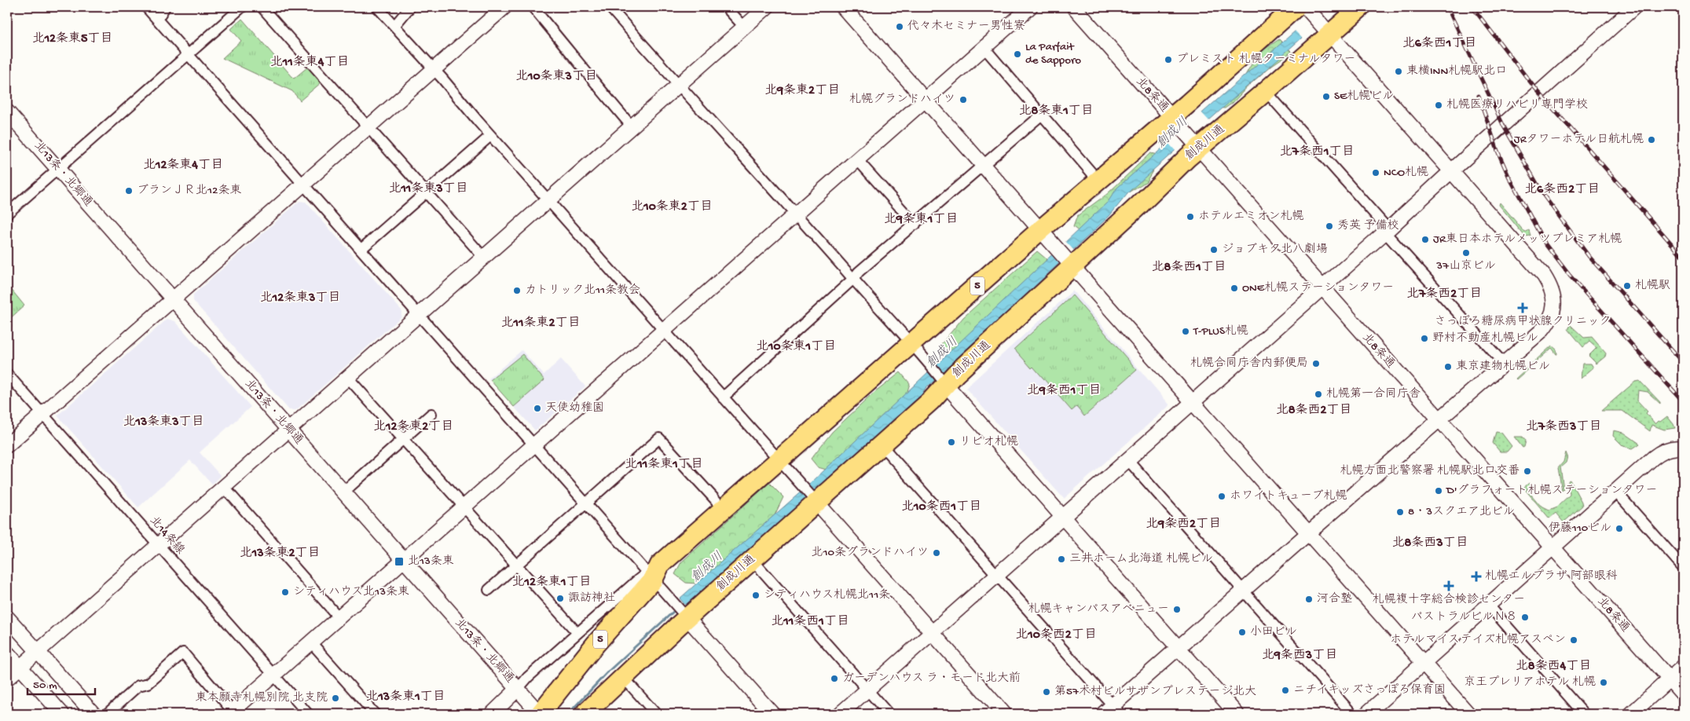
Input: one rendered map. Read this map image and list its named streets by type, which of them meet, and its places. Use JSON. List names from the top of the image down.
{
  "streets": {
    "highway": ["創成川通", "5"],
    "street": ["北8条通", "北13条・北郷通", "北14条線"]
  },
  "crossings": [
    ["北8条通", "創成川通"],
    ["北8条通", "5"],
    ["北13条・北郷通", "5"]
  ],
  "districts": [
    "北12条東5丁目",
    "北6条西1丁目",
    "北11条東4丁目",
    "北10条東3丁目",
    "北9条東2丁目",
    "北8条東1丁目",
    "北7条西1丁目",
    "北12条東4丁目",
    "北11条東3丁目",
    "北6条西2丁目",
    "北10条東2丁目",
    "北9条東1丁目",
    "北8条西1丁目",
    "北7条西2丁目",
    "北12条東3丁目",
    "北11条東2丁目",
    "北10条東1丁目",
    "北9条西1丁目",
    "北8条西2丁目",
    "北13条東3丁目",
    "北12条東2丁目",
    "北7条西3丁目",
    "北11条東1丁目",
    "北10条西1丁目",
    "北9条西2丁目",
    "北8条西3丁目",
    "北13条東2丁目",
    "北12条東1丁目",
    "北11条西1丁目",
    "北10条西2丁目",
    "北9条西3丁目",
    "北8条西4丁目",
    "北13条東1丁目"
  ],
  "water": ["創成川"],
  "places": {
    "other": [
      "代々木セミナー男性寮",
      "La Parfait de Sapporo",
      "プレミスト 札幌ターミナルタワー",
      "東横INN札幌駅北口",
      "SE札幌ビル",
      "札幌グランドハイツ",
      "札幌医療リハビリ専門学校",
      "JRタワーホテル日航札幌",
      "NCO札幌",
      "ブランＪＲ北12条東",
      "ホテルエミオン札幌",
      "秀英 予備校",
      "JR東日本ホテルメッツプレミア札幌",
      "ジョブキタ北八劇場",
      "37山京ビル",
      "札幌駅",
      "ONE札幌ステーションタワー",
      "カトリック北11条教会",
      "T-PLUS札幌",
      "野村不動産札幌ビル",
      "札幌合同庁舎内郵便局",
      "東京建物札幌ビル",
      "札幌第一合同庁舎",
      "天使幼稚園",
      "リビオ札幌",
      "札幌方面北警察署 札幌駅北口交番",
      "D'グラフォート札幌ステーションタワー",
      "ホワイトキューブ札幌",
      "8・3スクエア北ビル",
      "伊藤110ビル",
      "北10条グランドハイツ",
      "三井ホーム北海道 札幌ビル",
      "シティハウス北13条東",
      "シティハウス札幌北11条",
      "諏訪神社",
      "河合塾",
      "札幌キャンパスアベニュー",
      "パストラルビルＮ８",
      "小田ビル",
      "ホテルマイステイズ札幌アスペン",
      "ガーデンハウス ラ・モード北大前",
      "京王プレリアホテル 札幌",
      "ニチイキッズさっぽろ保育園",
      "第57木村ビルサザンプレステージ北大",
      "東本願寺札幌別院 北支院"
    ],
    "health": ["さっぽろ糖尿病甲状腺クリニック", "札幌エルプラザ 阿部眼科", "札幌複十字総合検診センター"],
    "transit": ["北13条東"]
  },
  "scale_bar": "50 m"
}
